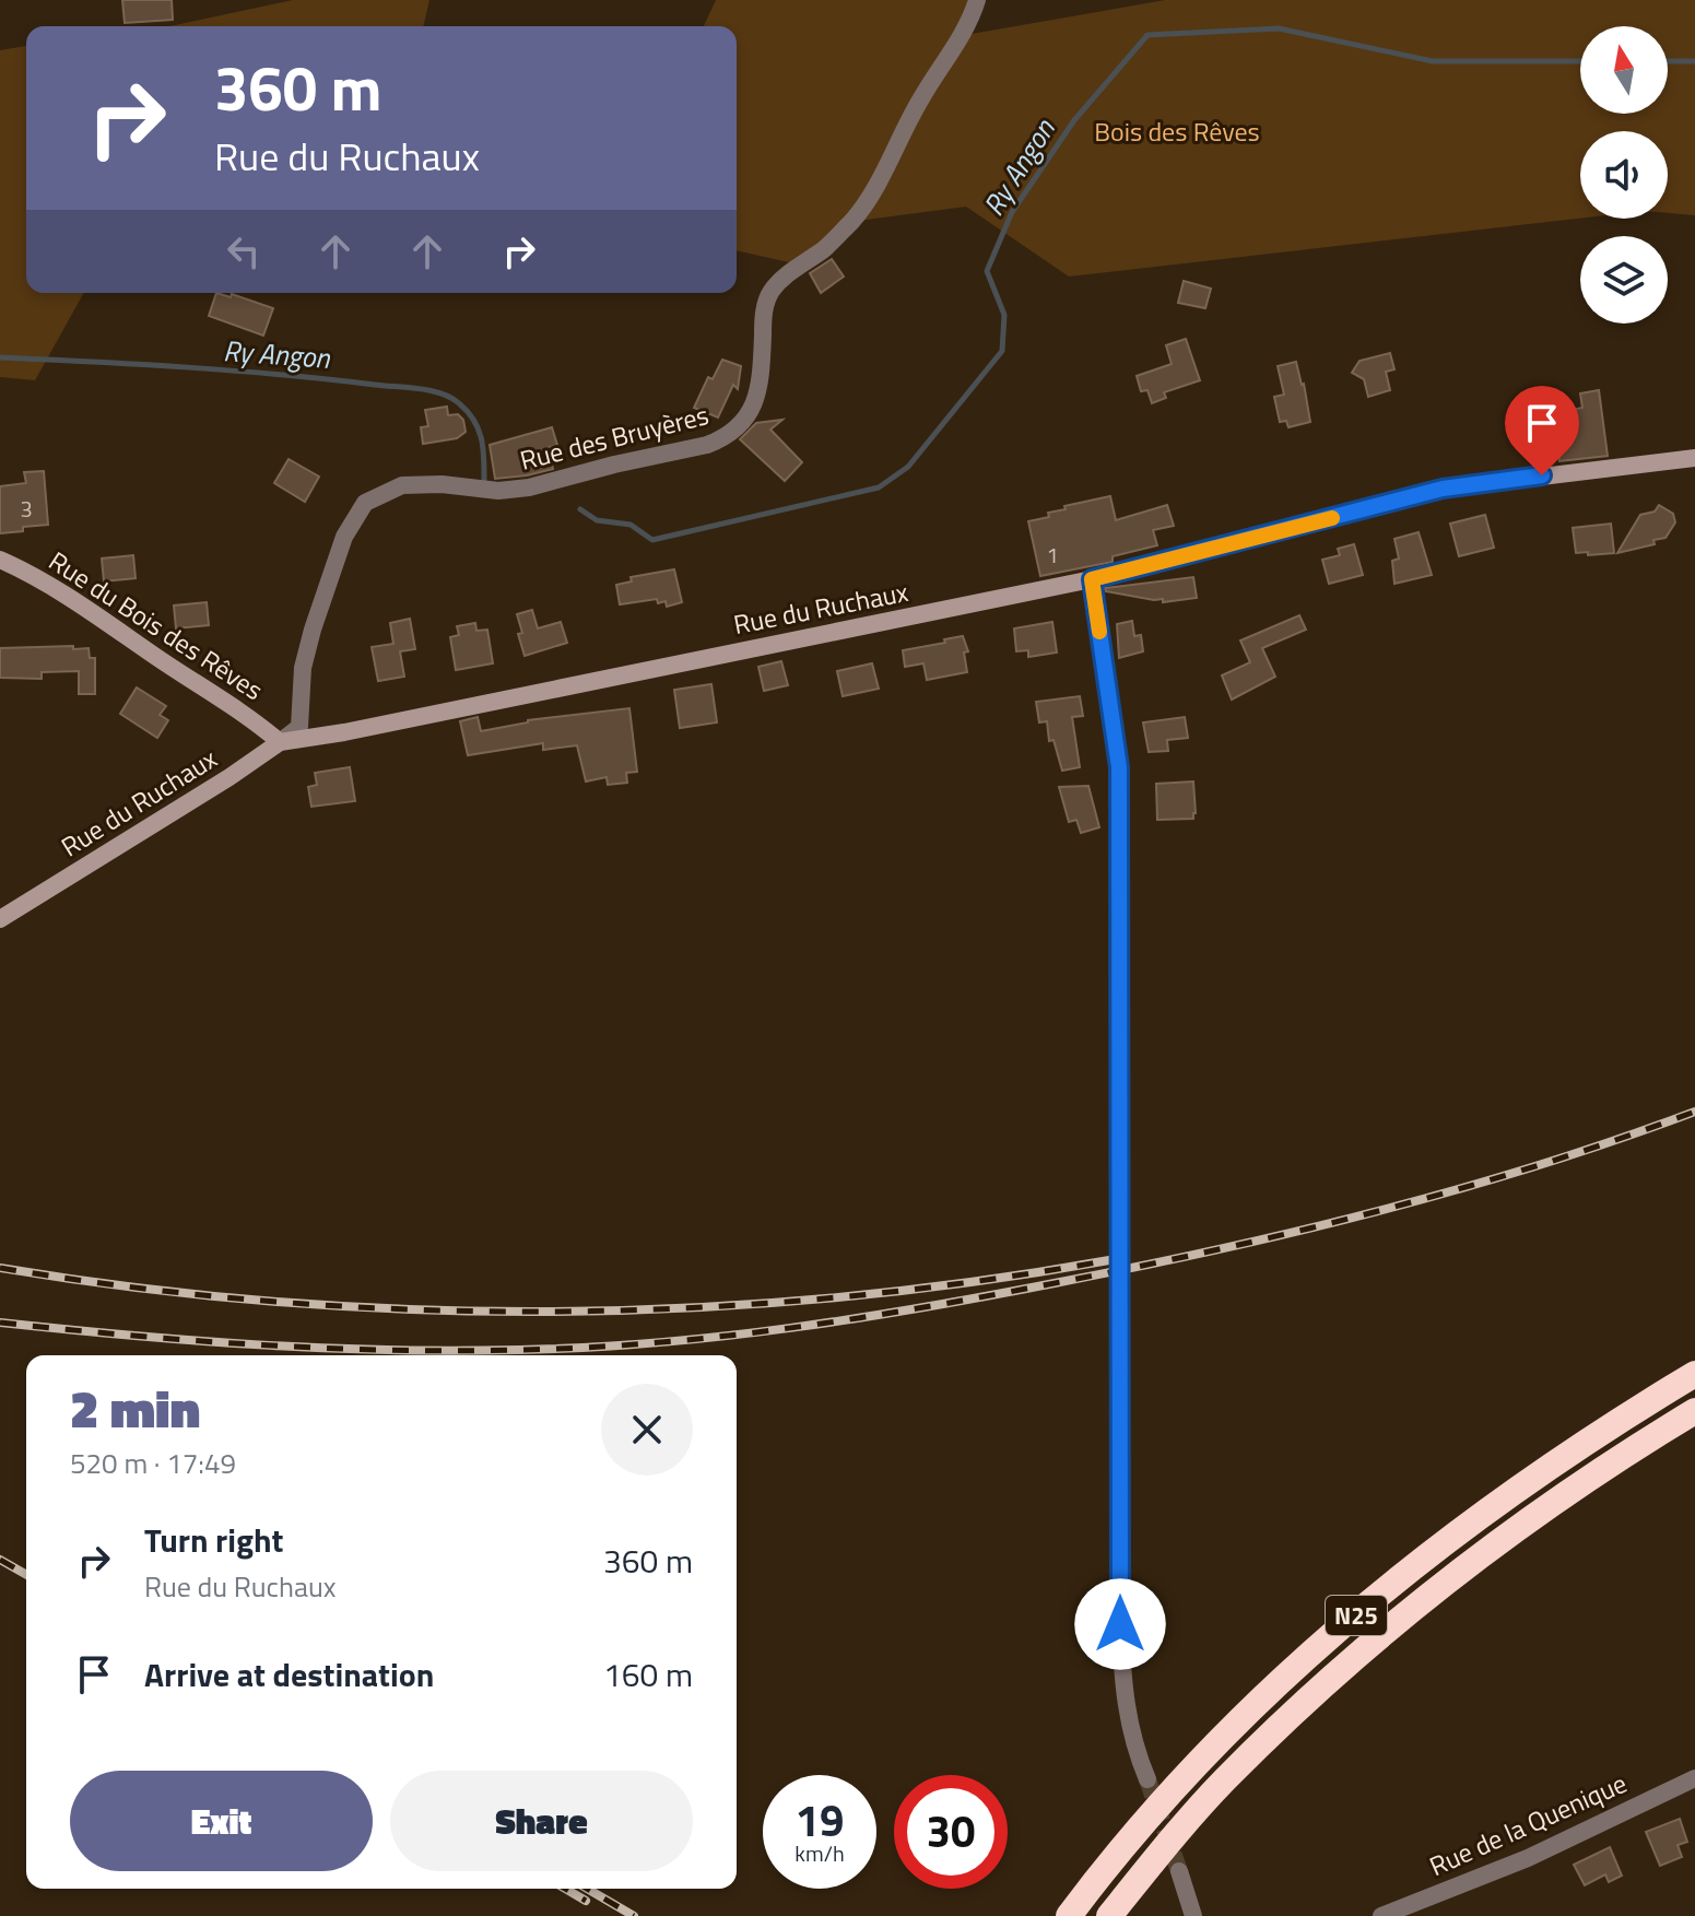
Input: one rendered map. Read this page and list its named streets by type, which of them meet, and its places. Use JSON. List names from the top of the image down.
{
  "streets": {
    "highway": ["N25"],
    "street": [
      "Rue des Bruyères",
      "Rue du Ruchaux",
      "Rue du Bois des Rêves",
      "Rue de la Quenique"
    ]
  },
  "crossings": [
    ["Rue des Bruyères", "Rue du Ruchaux"],
    ["Rue des Bruyères", "Rue du Bois des Rêves"],
    ["Rue du Ruchaux", "Rue du Bois des Rêves"]
  ],
  "water": ["Ry Angon"],
  "parks": ["Bois des Rêves"],
  "house_numbers": ["3", "1"],
  "north": "top",
  "page": {
    "turn": ["360 m", "Rue du Ruchaux"],
    "heading": ["2 min", "520 m · 17:49"],
    "list": [
      {
        "name": "Turn right",
        "note": "Rue du Ruchaux",
        "value": "360 m"
      },
      {
        "name": "Arrive at destination",
        "value": "160 m"
      }
    ],
    "buttons": ["Exit", "Share"],
    "speed": "19 km/h",
    "limit": "30"
  }
}
